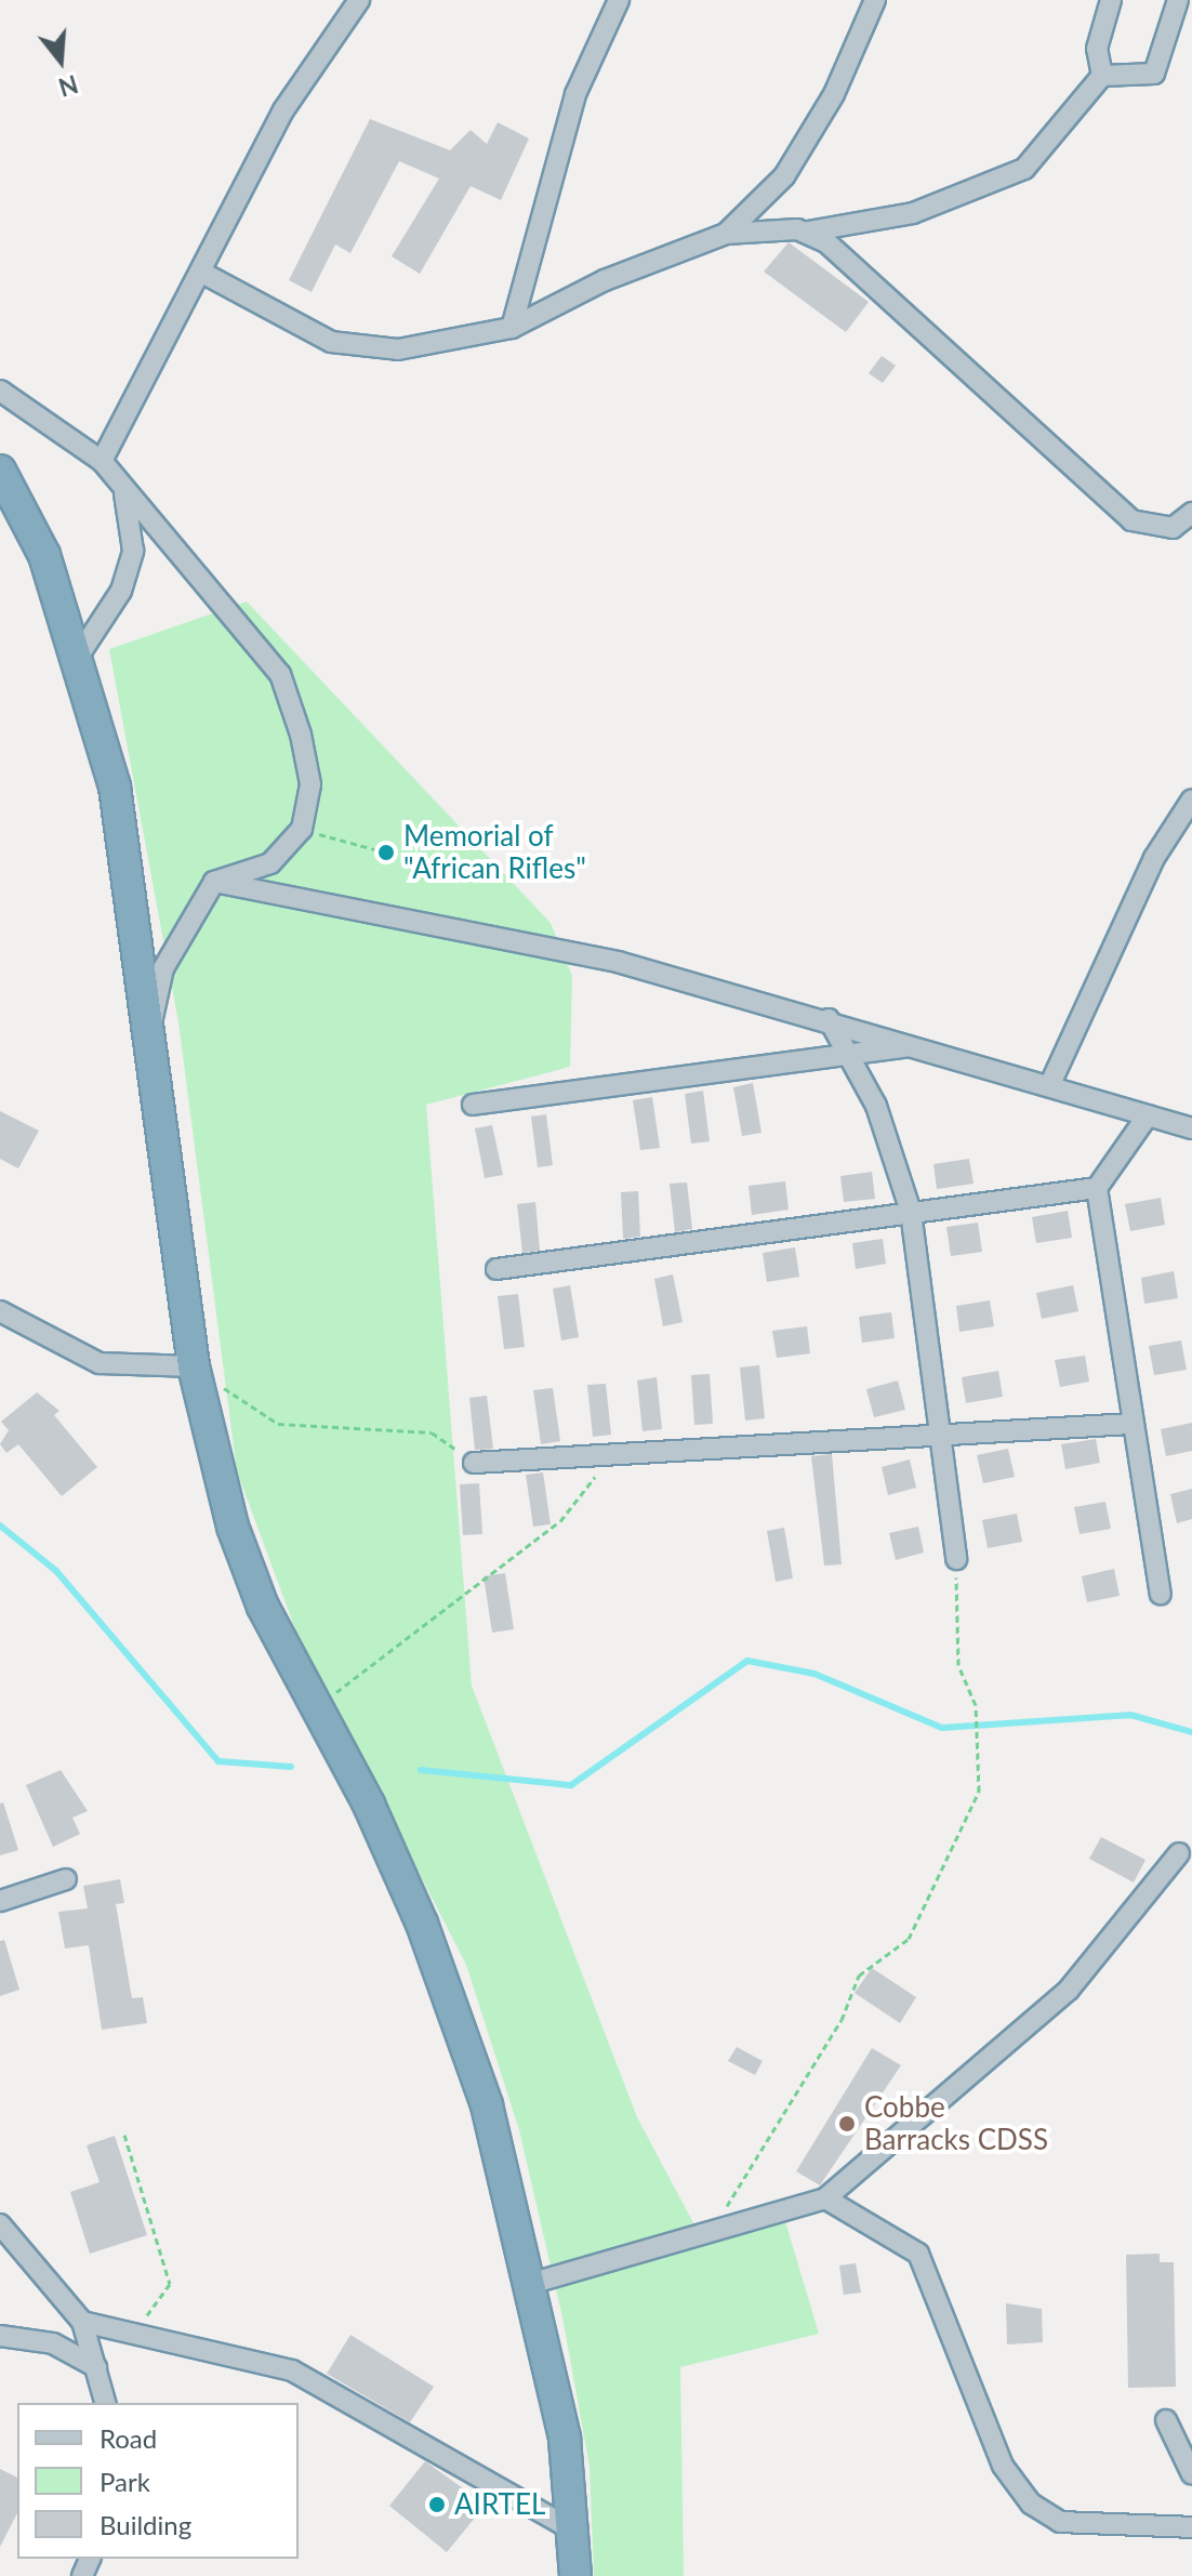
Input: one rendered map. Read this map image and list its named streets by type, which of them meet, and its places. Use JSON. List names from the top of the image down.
{
  "places": ["Memorial of \"African Rifles\"", "Cobbe Barracks CDSS", "AIRTEL"],
  "legend": ["Road", "Park", "Building"],
  "north": "bottom"
}
